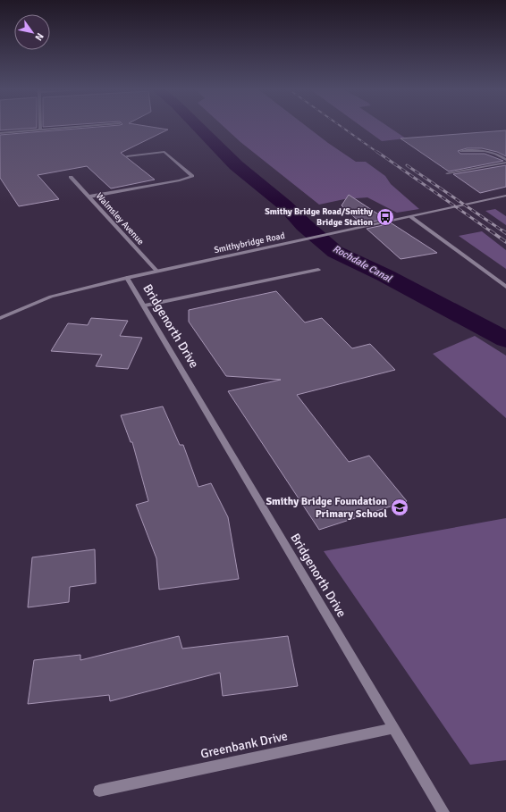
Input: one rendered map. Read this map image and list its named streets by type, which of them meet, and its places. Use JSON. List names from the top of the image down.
{
  "streets": {
    "street": [
      "Walmsley Avenue",
      "Smithybridge Road",
      "Bridgenorth Drive",
      "Greenbank Drive"
    ]
  },
  "crossings": [
    ["Walmsley Avenue", "Smithybridge Road"],
    ["Smithybridge Road", "Bridgenorth Drive"],
    ["Bridgenorth Drive", "Greenbank Drive"]
  ],
  "water": ["Rochdale Canal"],
  "places": {
    "bus stop": ["Smithy Bridge Road/Smithy Bridge Station"],
    "school or university": ["Smithy Bridge Foundation Primary School"]
  },
  "north": "bottom right"
}
